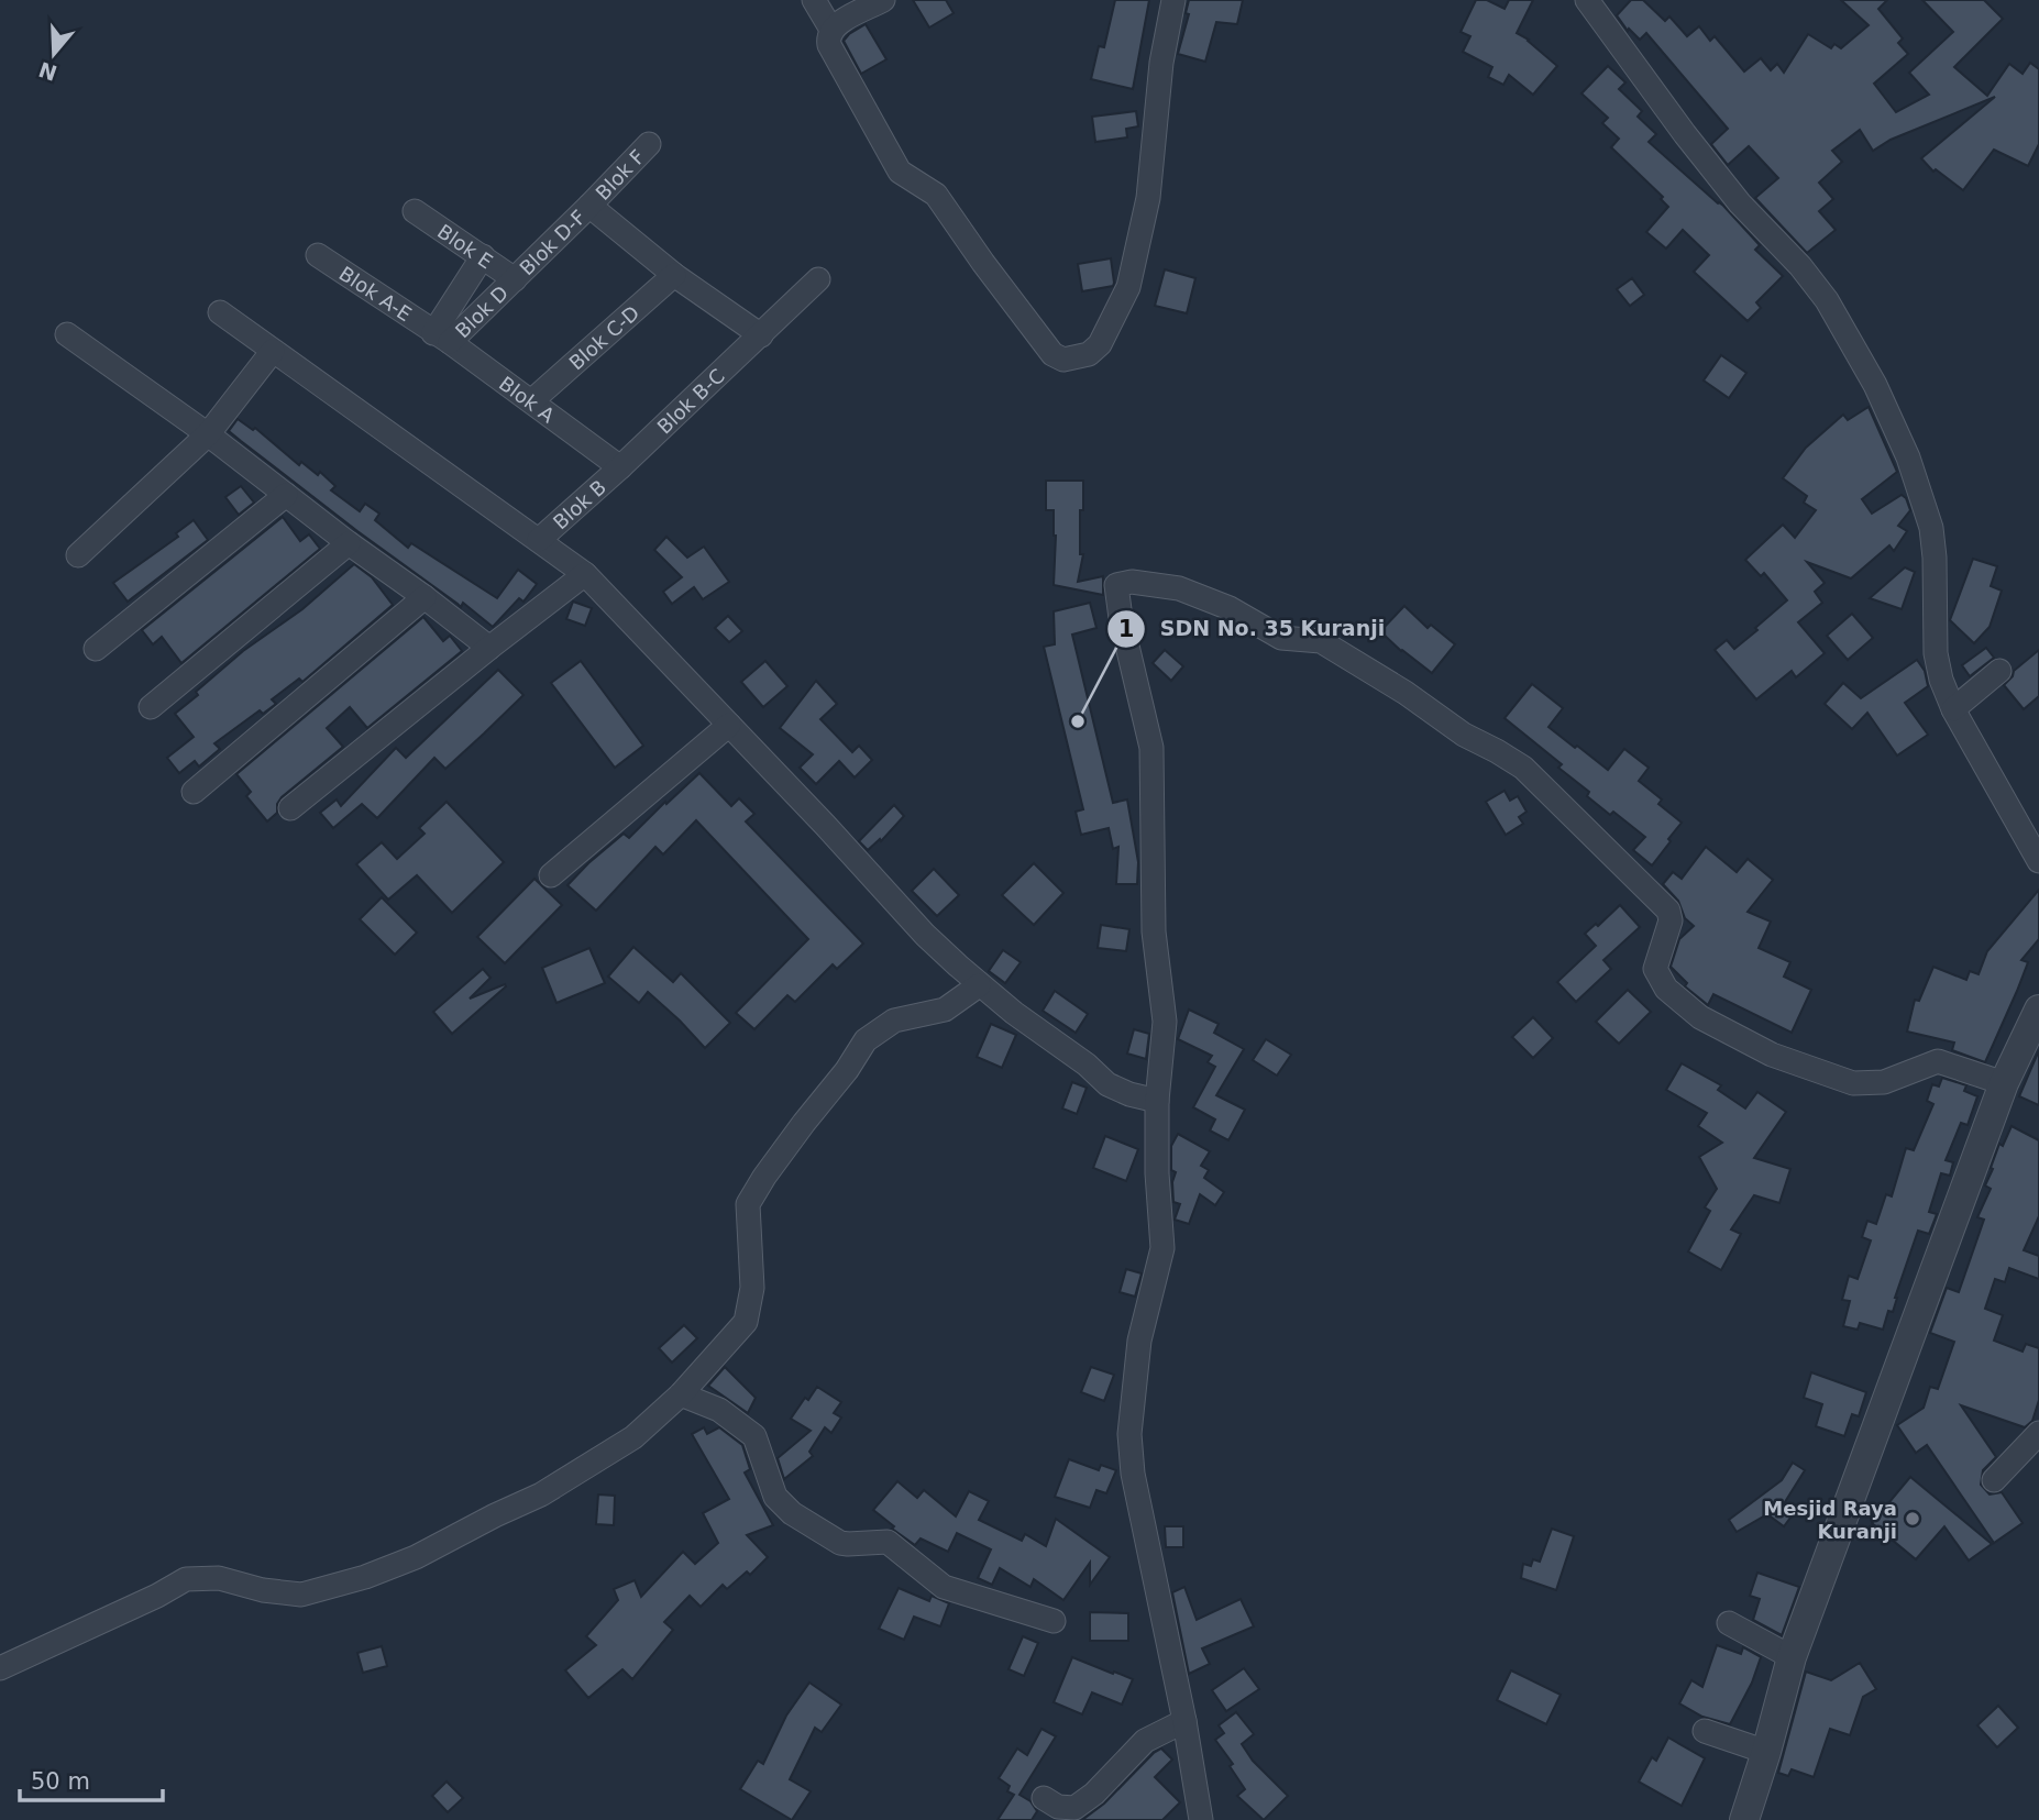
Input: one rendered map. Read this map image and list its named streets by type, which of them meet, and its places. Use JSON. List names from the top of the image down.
{
  "streets": {
    "street": [
      "Blok F",
      "Blok D-F",
      "Blok E",
      "Blok A-E",
      "Blok D",
      "Blok C-D",
      "Blok A",
      "Blok B-C",
      "Blok B"
    ]
  },
  "crossings": [
    ["Blok F", "Blok D-F"],
    ["Blok D-F", "Blok E"],
    ["Blok D-F", "Blok D"],
    ["Blok E", "Blok D"],
    ["Blok A-E", "Blok D"],
    ["Blok A-E", "Blok A"],
    ["Blok D", "Blok A"],
    ["Blok C-D", "Blok A"],
    ["Blok A", "Blok B-C"],
    ["Blok A", "Blok B"],
    ["Blok B-C", "Blok B"]
  ],
  "places": ["SDN No. 35 Kuranji", "Mesjid Raya Kuranji"],
  "scale_bar": "50 m",
  "north": "bottom"
}
